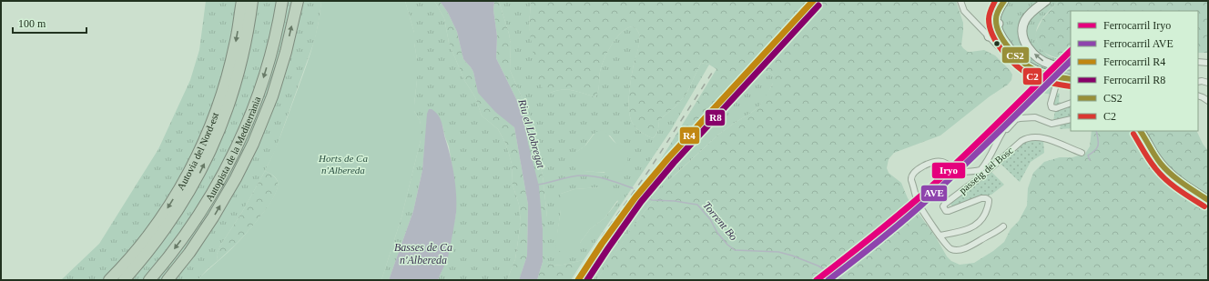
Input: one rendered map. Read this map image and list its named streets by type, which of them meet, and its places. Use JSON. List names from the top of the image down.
{
  "streets": {
    "highway": ["Autopista de la Mediterrània", "Autovia del Nord-est"],
    "street": ["passeig del Bosc"]
  },
  "water": ["Riu el Llobregat", "Torrent Bo", "Basses de Ca n'Albereda"],
  "parks": ["Horts de Ca n'Albereda"],
  "lines": [
    "rail line R4",
    "transit line CS2",
    "transit line C2",
    "rail line R8",
    "rail line Iryo",
    "rail line AVE"
  ],
  "legend": [
    "Ferrocarril Iryo",
    "Ferrocarril AVE",
    "Ferrocarril R4",
    "Ferrocarril R8",
    "CS2",
    "C2"
  ],
  "scale_bar": "100 m"
}
